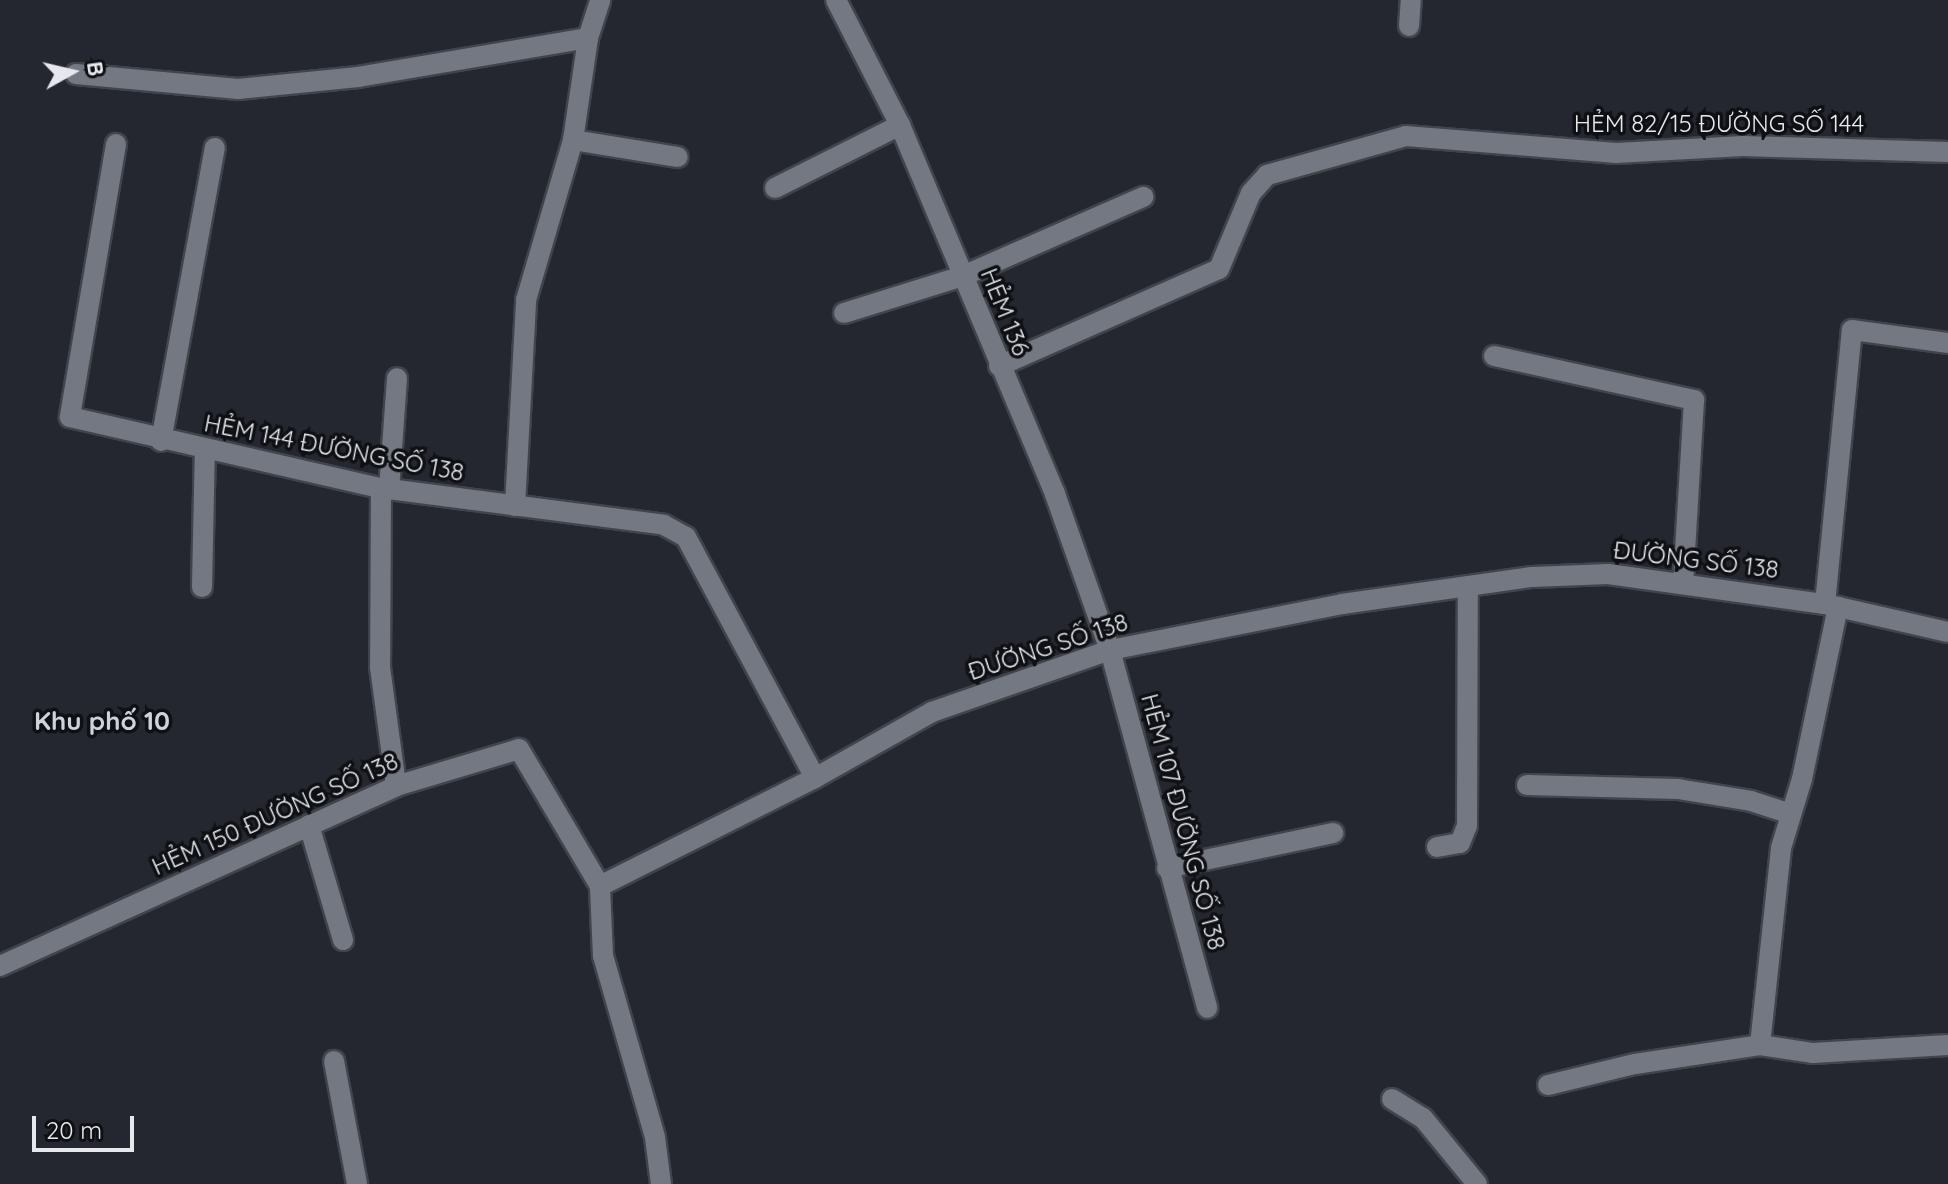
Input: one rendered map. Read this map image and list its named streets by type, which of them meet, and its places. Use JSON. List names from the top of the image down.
{
  "streets": {
    "street": [
      "HẺM 82/15 ĐƯỜNG SỐ 144",
      "HẺM 136",
      "HẺM 144 ĐƯỜNG SỐ 138",
      "ĐƯỜNG SỐ 138",
      "HẺM 150 ĐƯỜNG SỐ 138",
      "HẺM 107 ĐƯỜNG SỐ 138"
    ]
  },
  "crossings": [
    ["HẺM 82/15 ĐƯỜNG SỐ 144", "HẺM 136"],
    ["HẺM 136", "ĐƯỜNG SỐ 138"],
    ["HẺM 136", "HẺM 107 ĐƯỜNG SỐ 138"],
    ["HẺM 144 ĐƯỜNG SỐ 138", "ĐƯỜNG SỐ 138"],
    ["ĐƯỜNG SỐ 138", "HẺM 150 ĐƯỜNG SỐ 138"],
    ["ĐƯỜNG SỐ 138", "HẺM 107 ĐƯỜNG SỐ 138"]
  ],
  "districts": ["Khu phố 10"],
  "scale_bar": "20 m",
  "north": "right"
}
